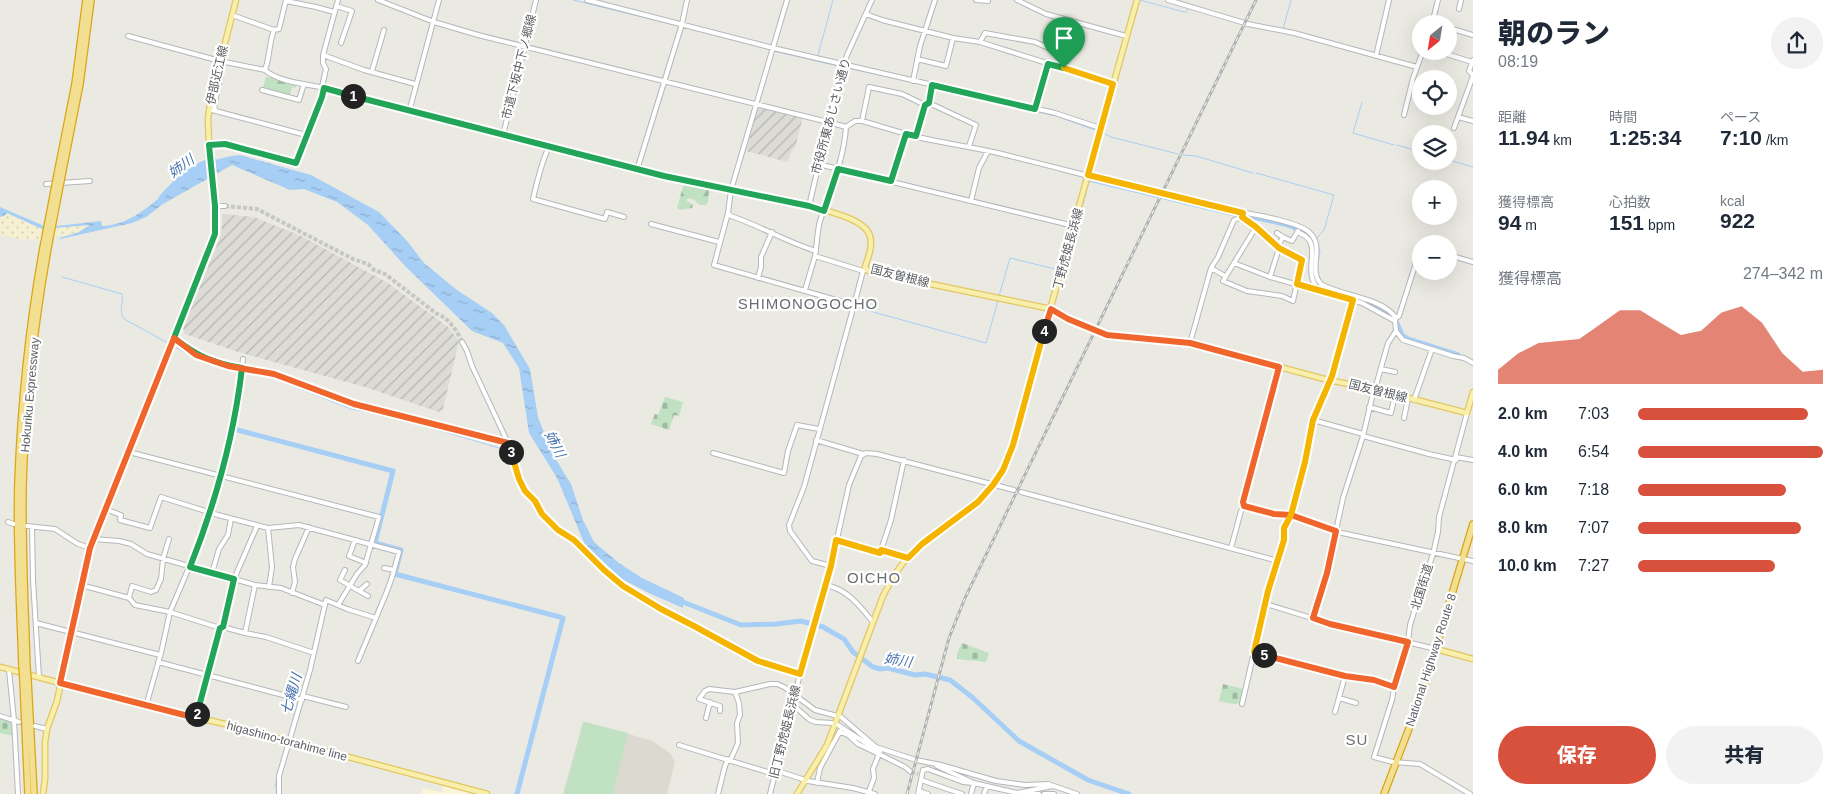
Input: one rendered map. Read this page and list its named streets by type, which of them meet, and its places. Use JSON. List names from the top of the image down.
{
  "streets": {
    "highway": ["Hokuriku Expressway", "National Highway Route 8"],
    "main road": [
      "伊部近江線",
      "丁野虎姫長浜線",
      "国友曽根線",
      "higashino-torahime line"
    ],
    "street": [
      "市道下坂中下ノ郷線",
      "市役所東あじさい通り",
      "北国街道",
      "旧丁野虎姫長浜線"
    ]
  },
  "crossings": [
    ["市道下坂中下ノ郷線", "国友曽根線"],
    ["伊部近江線", "higashino-torahime line"],
    ["市役所東あじさい通り", "国友曽根線"],
    ["丁野虎姫長浜線", "国友曽根線"],
    ["国友曽根線", "北国街道"],
    ["北国街道", "National Highway Route 8"]
  ],
  "districts": ["SHIMONOGOCHO", "OICHO", "SU"],
  "water": ["姉川", "七縄川"],
  "north": "bottom left",
  "page": {
    "heading": ["朝のラン", "08:19"],
    "map_buttons": ["+", "−"],
    "pins": [
      "1",
      "4",
      "3",
      "5",
      "2"
    ],
    "stats": [
      ["距離", "11.94 km"],
      ["時間", "1:25:34"],
      ["ペース", "7:10 /km"],
      ["獲得標高", "94 m"],
      ["心拍数", "151 bpm"],
      ["kcal", "922"]
    ],
    "chart": ["獲得標高", "274–342 m"],
    "list": [
      {
        "name": "2.0 km",
        "note": "7:03"
      },
      {
        "name": "4.0 km",
        "note": "6:54"
      },
      {
        "name": "6.0 km",
        "note": "7:18"
      },
      {
        "name": "8.0 km",
        "note": "7:07"
      },
      {
        "name": "10.0 km",
        "note": "7:27"
      }
    ],
    "buttons": ["保存", "共有"]
  }
}
